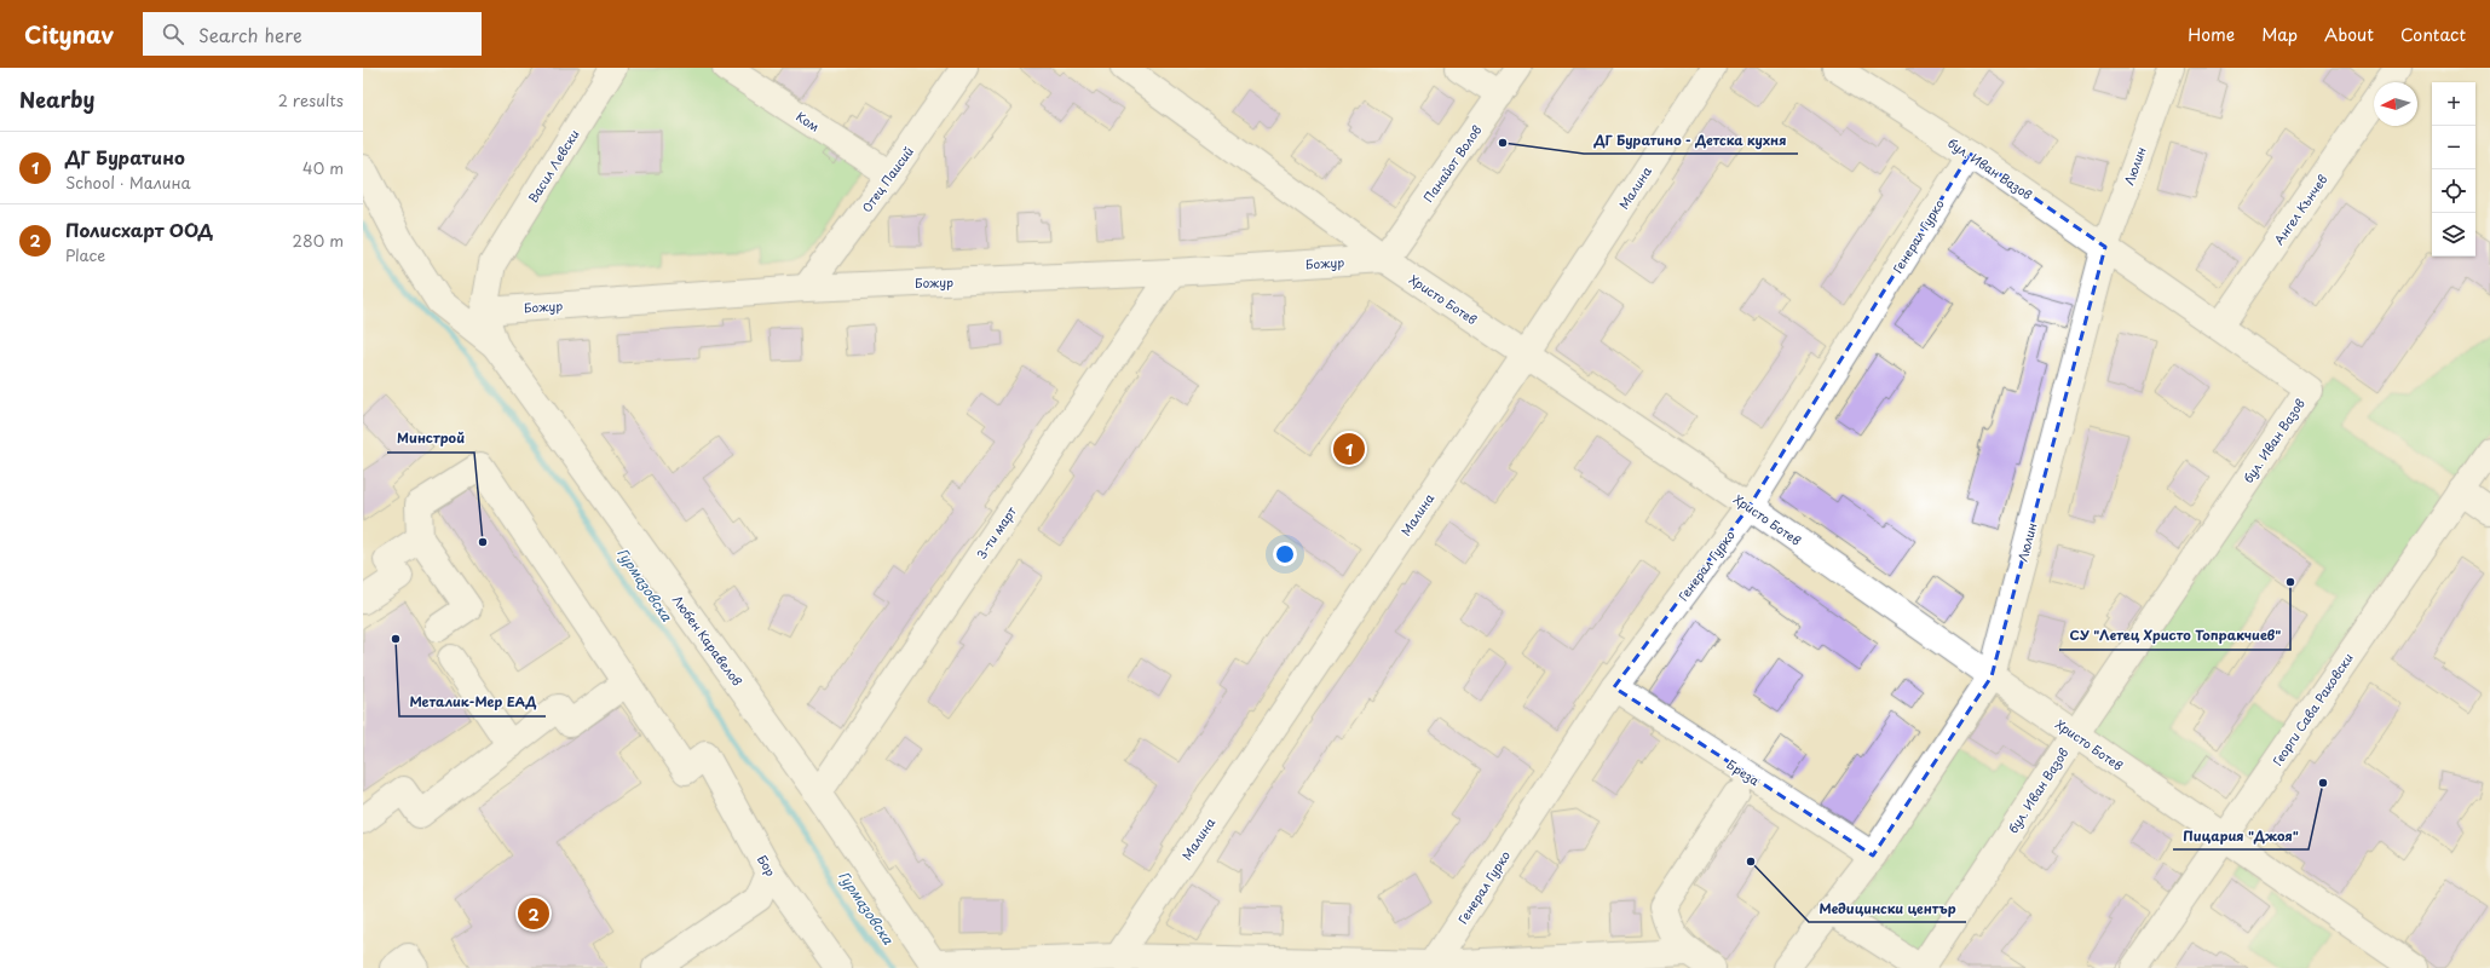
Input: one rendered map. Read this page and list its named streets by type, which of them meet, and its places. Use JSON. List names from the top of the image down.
{
  "streets": {
    "street": [
      "Ком",
      "Панайот Волов",
      "Васил Левски",
      "Люлин",
      "бул. Иван Вазов",
      "Отец Паисий",
      "Малина",
      "Ангел Кънчев",
      "Генерал Гурко",
      "Божур",
      "Христо Ботев",
      "3-ти март",
      "Любен Каравелов",
      "Георги Сава Раковски",
      "Бреза",
      "Бор"
    ]
  },
  "crossings": [
    ["Ком", "Отец Паисий"],
    ["Панайот Волов", "Божур"],
    ["Панайот Волов", "Христо Ботев"],
    ["Васил Левски", "Божур"],
    ["Васил Левски", "Любен Каравелов"],
    ["Люлин", "бул. Иван Вазов"],
    ["Люлин", "Христо Ботев"],
    ["Люлин", "Бреза"],
    ["бул. Иван Вазов", "Ангел Кънчев"],
    ["бул. Иван Вазов", "Генерал Гурко"],
    ["бул. Иван Вазов", "Христо Ботев"],
    ["Отец Паисий", "Божур"],
    ["Малина", "Христо Ботев"],
    ["Генерал Гурко", "Христо Ботев"],
    ["Генерал Гурко", "Бреза"],
    ["Божур", "Христо Ботев"],
    ["Божур", "3-ти март"],
    ["Божур", "Любен Каравелов"],
    ["Христо Ботев", "Георги Сава Раковски"],
    ["3-ти март", "Любен Каравелов"]
  ],
  "water": ["Гурмазовска"],
  "places": [
    "ДГ Буратино - Детска кухня",
    "Минстрой",
    "СУ \"Летец Христо Топракчиев\"",
    "Металик-Мер ЕАД",
    "Пицария \"Джоя\"",
    "Медицински център"
  ],
  "north": "left",
  "page": {
    "header": "Citynav",
    "search": "Search here",
    "nav": [
      "Home",
      "Map",
      "About",
      "Contact"
    ],
    "heading": ["Nearby", "2 results"],
    "map_buttons": ["+", "−"],
    "list": [
      {
        "mark": "1",
        "name": "ДГ Буратино",
        "note": "School · Малина",
        "value": "40 m"
      },
      {
        "mark": "2",
        "name": "Полисхарт ООД",
        "note": "Place",
        "value": "280 m"
      }
    ],
    "pins": ["1", "2"]
  }
}
